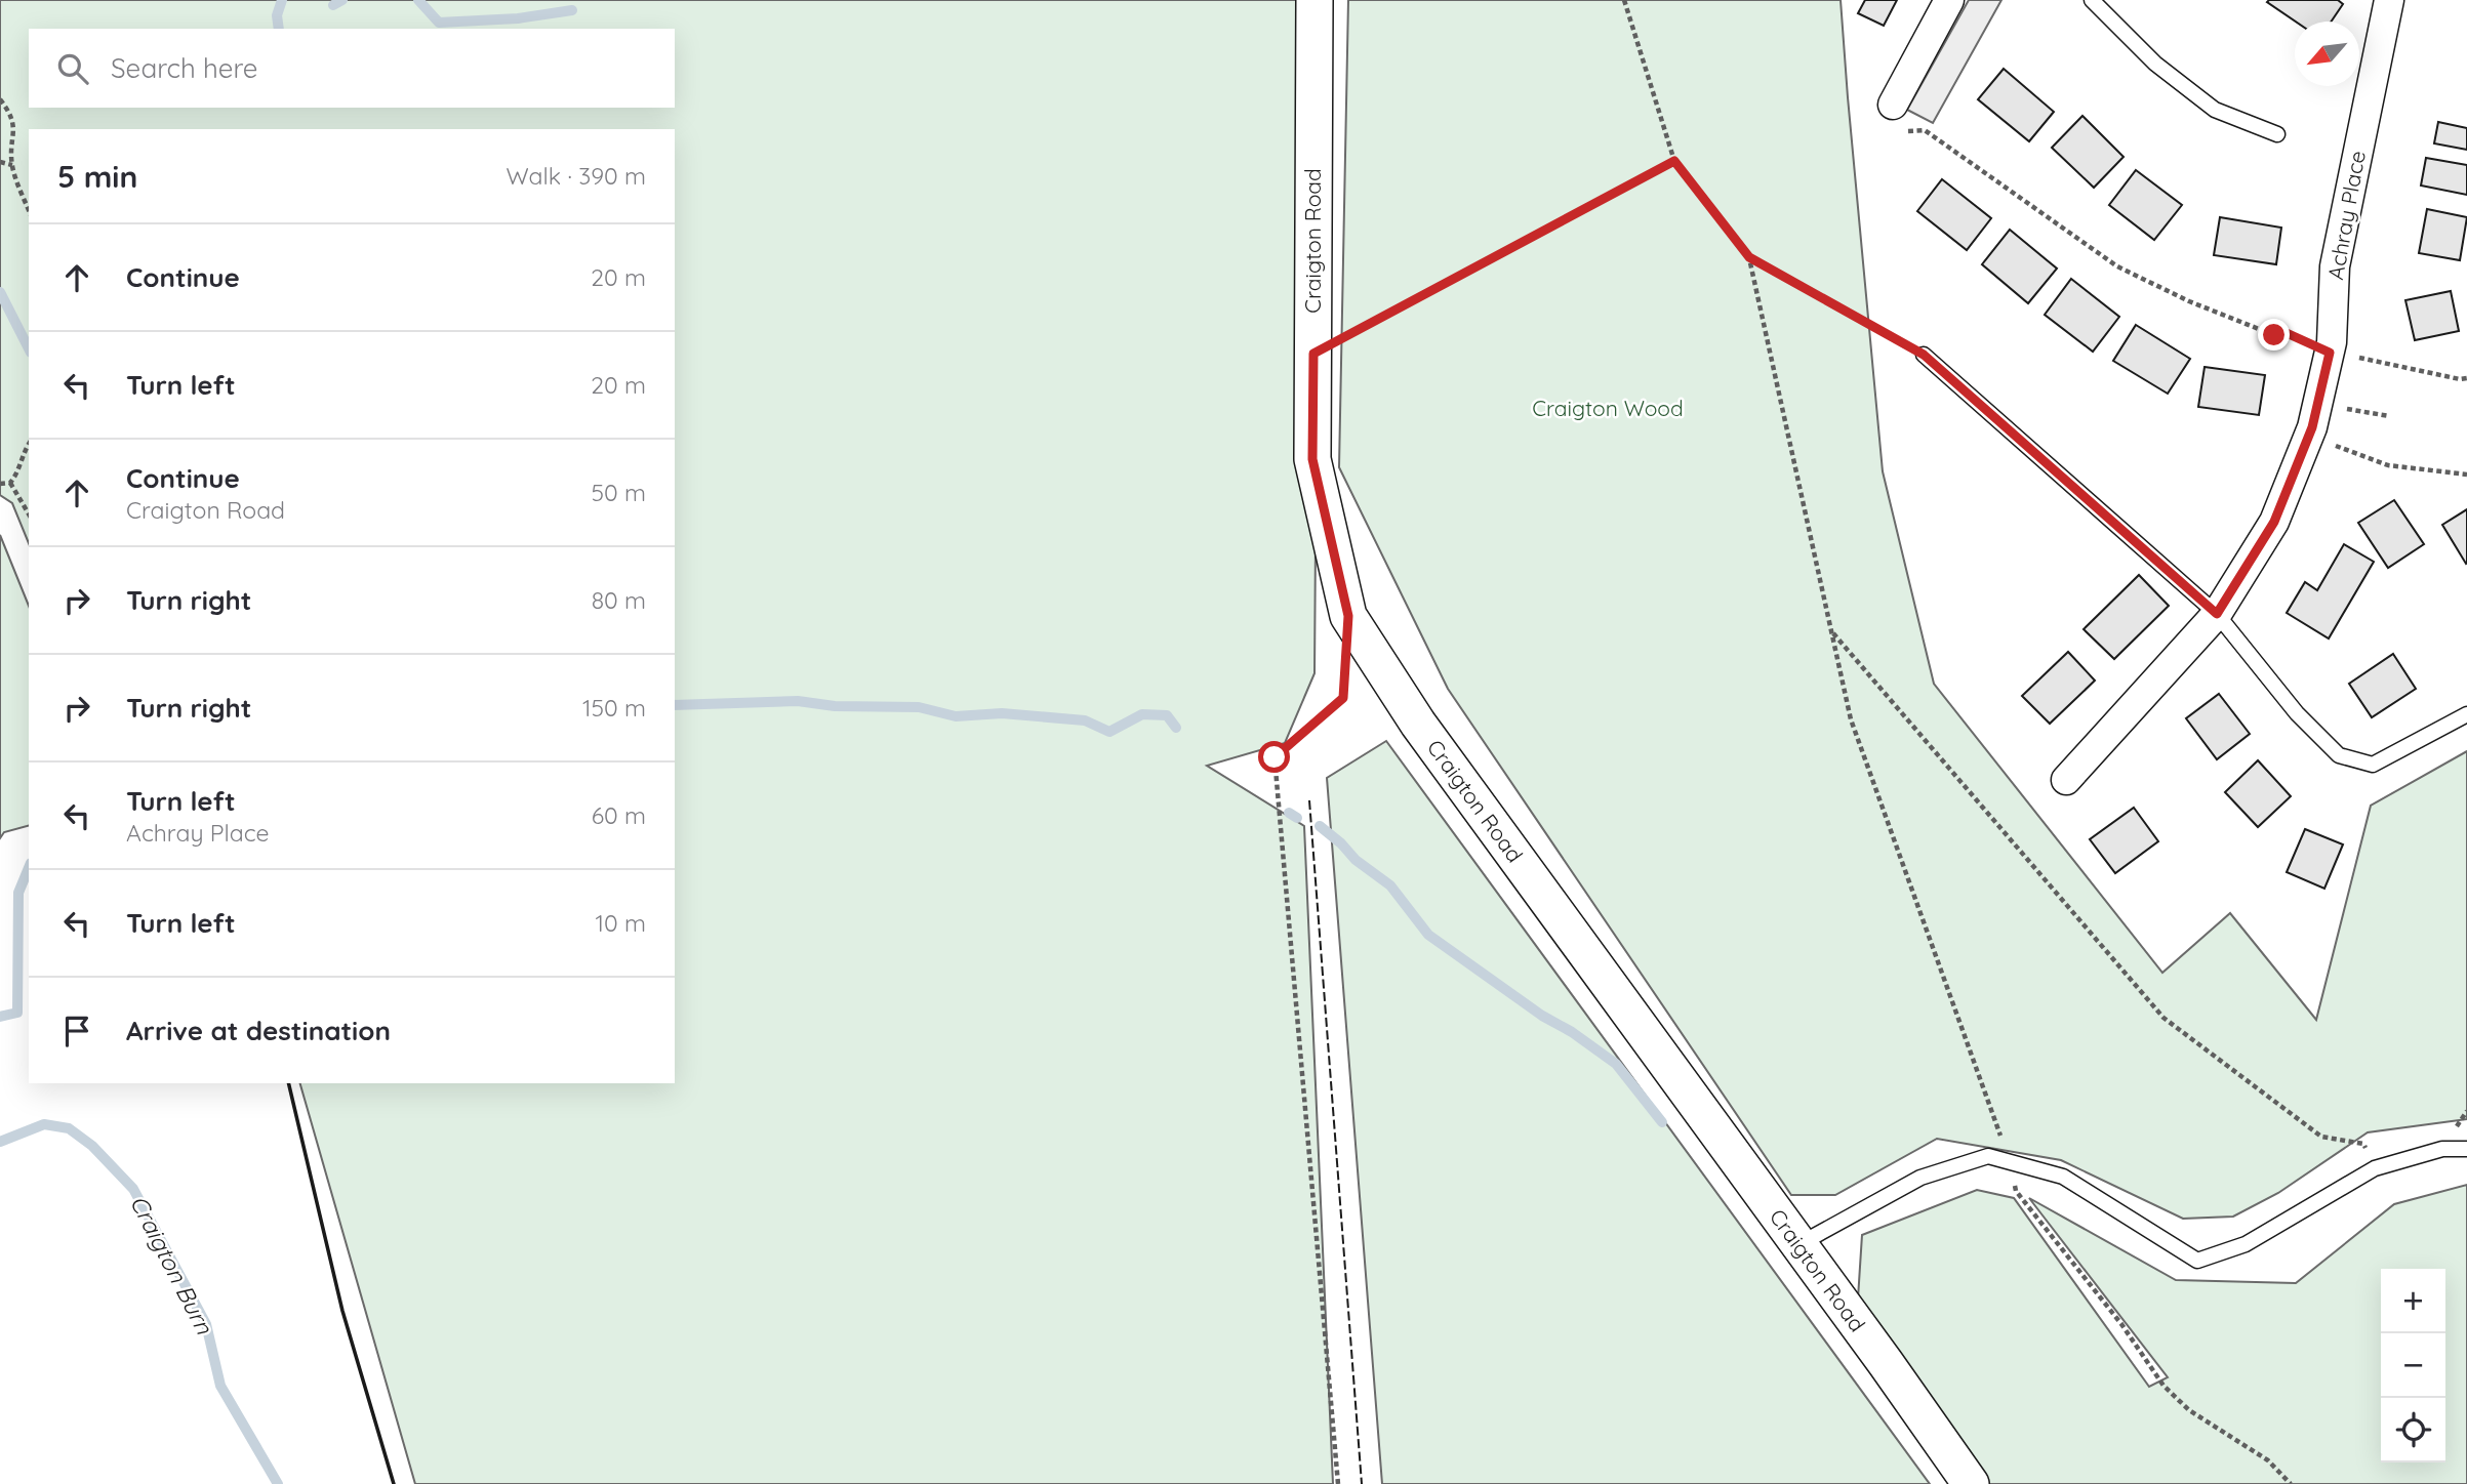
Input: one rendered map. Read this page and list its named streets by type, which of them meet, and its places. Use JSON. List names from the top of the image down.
{
  "streets": {
    "street": ["Achray Place", "Craigton Road"]
  },
  "water": ["Craigton Burn"],
  "parks": ["Craigton Wood"],
  "north": "bottom left",
  "page": {
    "search": "Search here",
    "heading": ["5 min", "Walk · 390 m"],
    "list": [
      ["Continue", "20 m"],
      ["Turn left", "20 m"],
      ["Continue", "Craigton Road", "50 m"],
      ["Turn right", "80 m"],
      ["Turn right", "150 m"],
      ["Turn left", "Achray Place", "60 m"],
      ["Turn left", "10 m"],
      "Arrive at destination"
    ],
    "map_buttons": ["+", "−"]
  }
}
